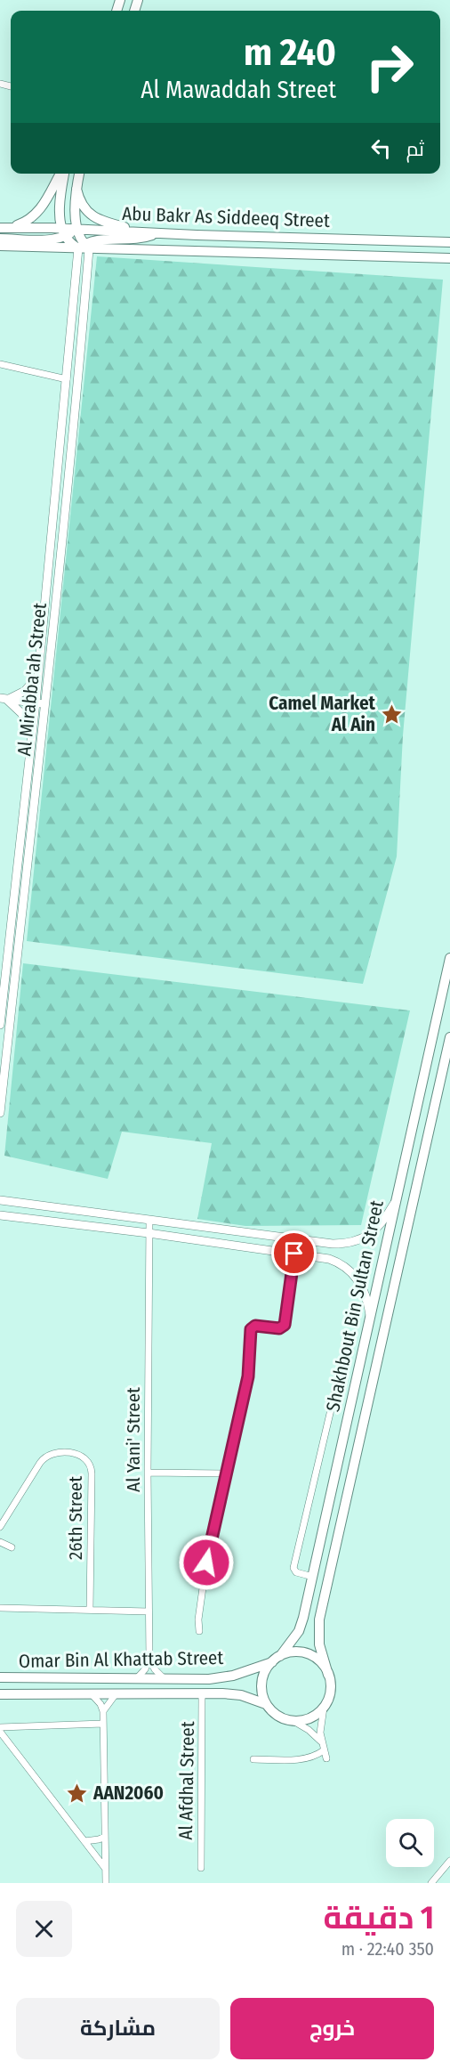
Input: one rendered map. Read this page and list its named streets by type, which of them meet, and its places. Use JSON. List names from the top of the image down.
{
  "streets": {
    "main road": ["Abu Bakr As Siddeeq Street", "Shakhbout Bin Sultan Street", "Omar Bin Al Khattab Street"],
    "street": [
      "Al Mirabba'ah Street",
      "Al Yani' Street",
      "26th Street",
      "Al Afdhal Street"
    ]
  },
  "crossings": [
    ["Abu Bakr As Siddeeq Street", "Al Mirabba'ah Street"],
    ["Shakhbout Bin Sultan Street", "Omar Bin Al Khattab Street"],
    ["Omar Bin Al Khattab Street", "Al Afdhal Street"]
  ],
  "places": {
    "place": ["Camel Market Al Ain", "AAN2060"]
  },
  "page": {
    "turn": ["240 m", "Al Mawaddah Street"],
    "then": "ثم",
    "heading": ["1 دقيقة", "350 m · 22:40"],
    "buttons": ["خروج", "مشاركة"]
  }
}
